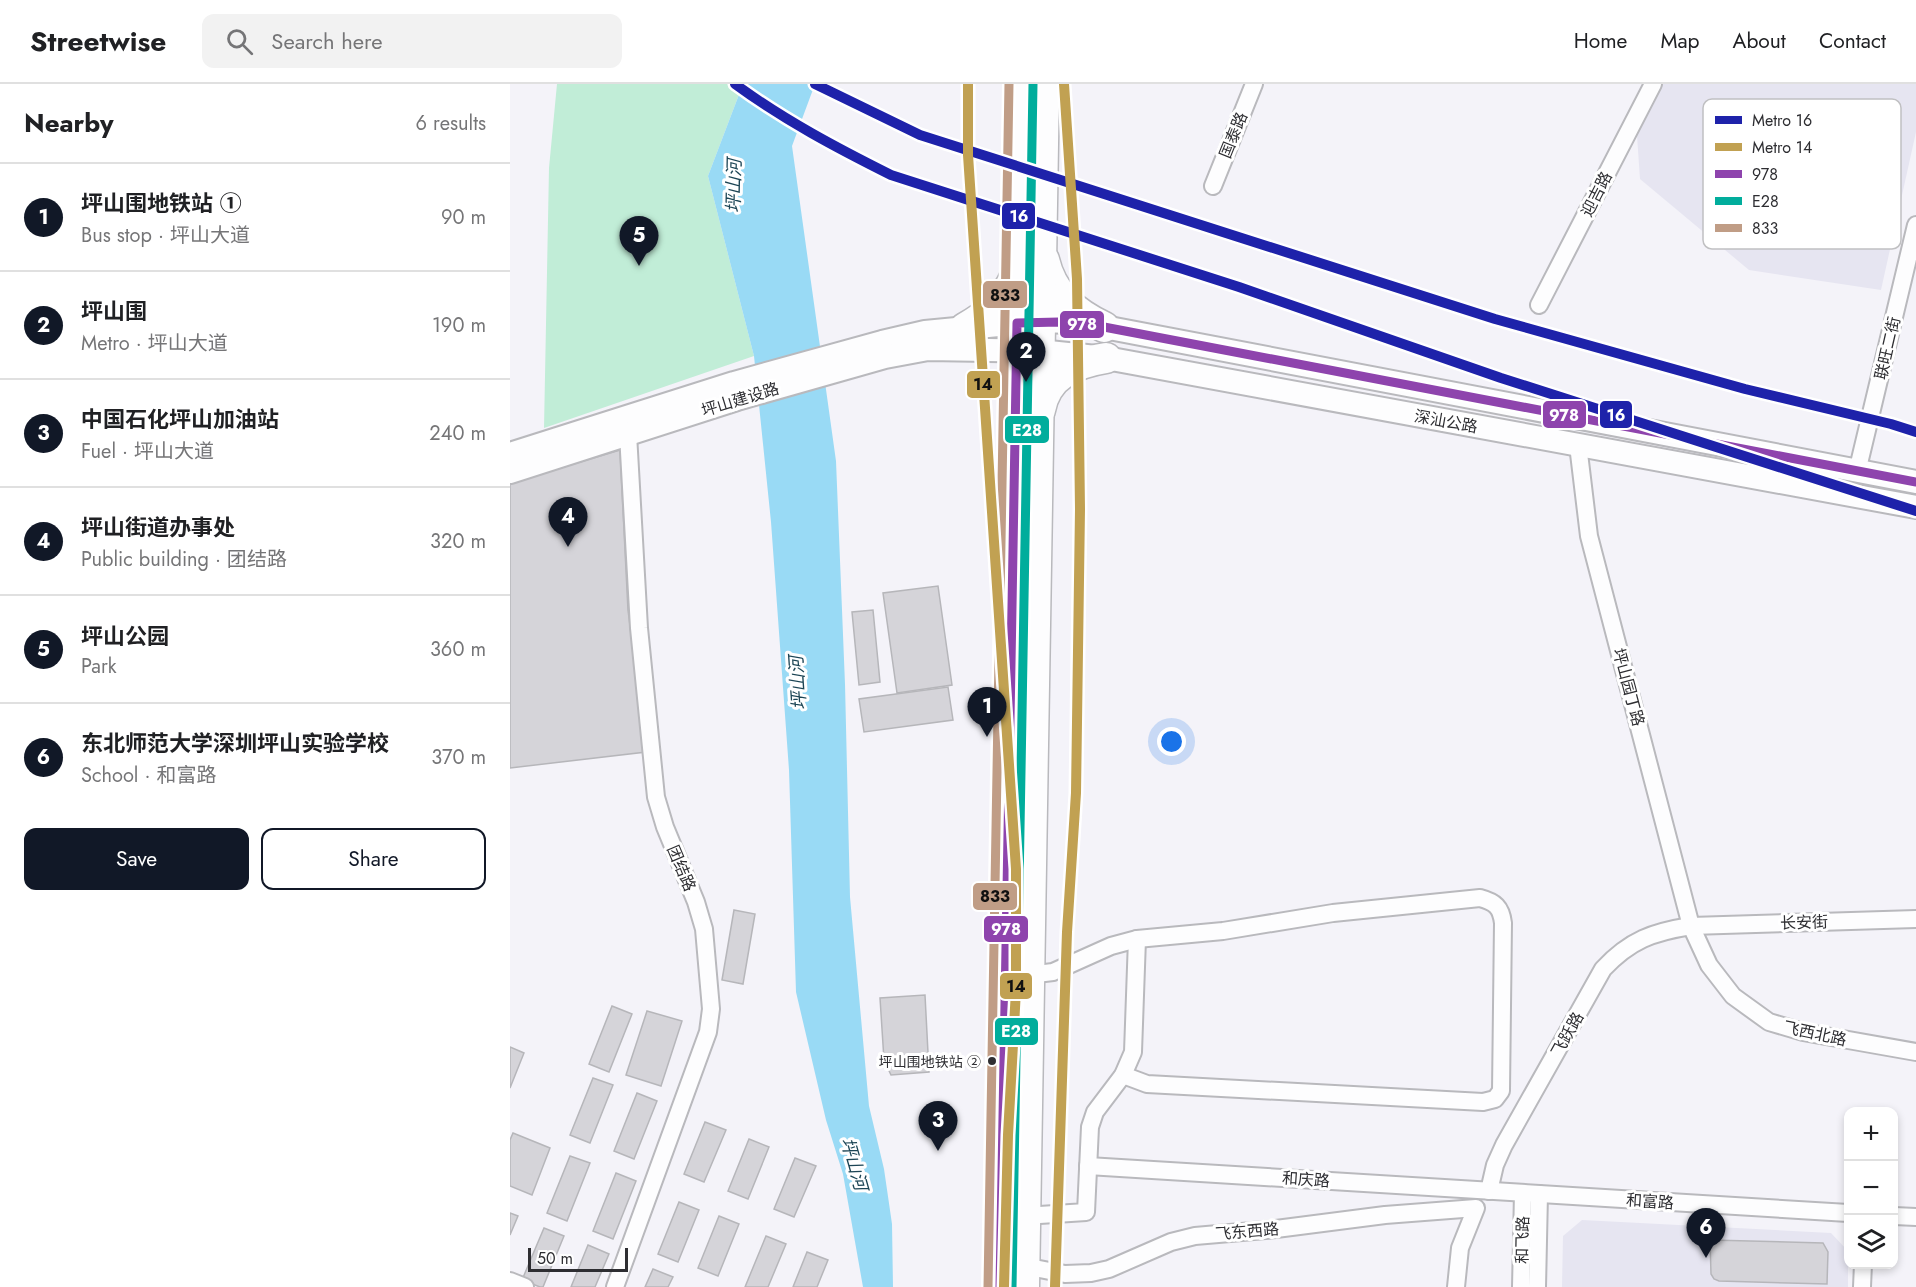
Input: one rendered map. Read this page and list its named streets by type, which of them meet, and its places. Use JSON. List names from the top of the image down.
{
  "streets": {
    "main road": ["坪山建设路", "深汕公路"],
    "street": [
      "国泰路",
      "迎吉路",
      "联旺二街",
      "坪山园丁路",
      "团结路",
      "长安街",
      "飞西北路",
      "飞跃路",
      "和庆路",
      "和富路",
      "飞东西路",
      "和飞路"
    ]
  },
  "crossings": [
    ["联旺二街", "深汕公路"],
    ["坪山建设路", "深汕公路"],
    ["坪山建设路", "团结路"],
    ["深汕公路", "坪山园丁路"],
    ["坪山园丁路", "长安街"],
    ["坪山园丁路", "飞西北路"],
    ["坪山园丁路", "飞跃路"],
    ["长安街", "飞西北路"],
    ["长安街", "飞跃路"],
    ["飞西北路", "飞跃路"],
    ["飞跃路", "和庆路"],
    ["和庆路", "和富路"],
    ["和庆路", "和飞路"],
    ["和富路", "和飞路"]
  ],
  "water": ["坪山河"],
  "places": ["坪山围地铁站 ②"],
  "lines": [
    "metro line 16",
    "metro line 14",
    "transit line E28",
    "transit line 833",
    "transit line 978"
  ],
  "legend": [
    "Metro 16",
    "Metro 14",
    "978",
    "E28",
    "833"
  ],
  "scale_bar": "50 m",
  "page": {
    "header": "Streetwise",
    "search": "Search here",
    "nav": [
      "Home",
      "Map",
      "About",
      "Contact"
    ],
    "heading": ["Nearby", "6 results"],
    "list": [
      {
        "mark": "1",
        "name": "坪山围地铁站 ①",
        "note": "Bus stop · 坪山大道",
        "value": "90 m"
      },
      {
        "mark": "2",
        "name": "坪山围",
        "note": "Metro · 坪山大道",
        "value": "190 m"
      },
      {
        "mark": "3",
        "name": "中国石化坪山加油站",
        "note": "Fuel · 坪山大道",
        "value": "240 m"
      },
      {
        "mark": "4",
        "name": "坪山街道办事处",
        "note": "Public building · 团结路",
        "value": "320 m"
      },
      {
        "mark": "5",
        "name": "坪山公园",
        "note": "Park",
        "value": "360 m"
      },
      {
        "mark": "6",
        "name": "东北师范大学深圳坪山实验学校",
        "note": "School · 和富路",
        "value": "370 m"
      }
    ],
    "pins": [
      "5",
      "2",
      "4",
      "1",
      "3",
      "6"
    ],
    "buttons": ["Save", "Share"],
    "map_buttons": ["+", "−"],
    "scale": "50 m"
  }
}
